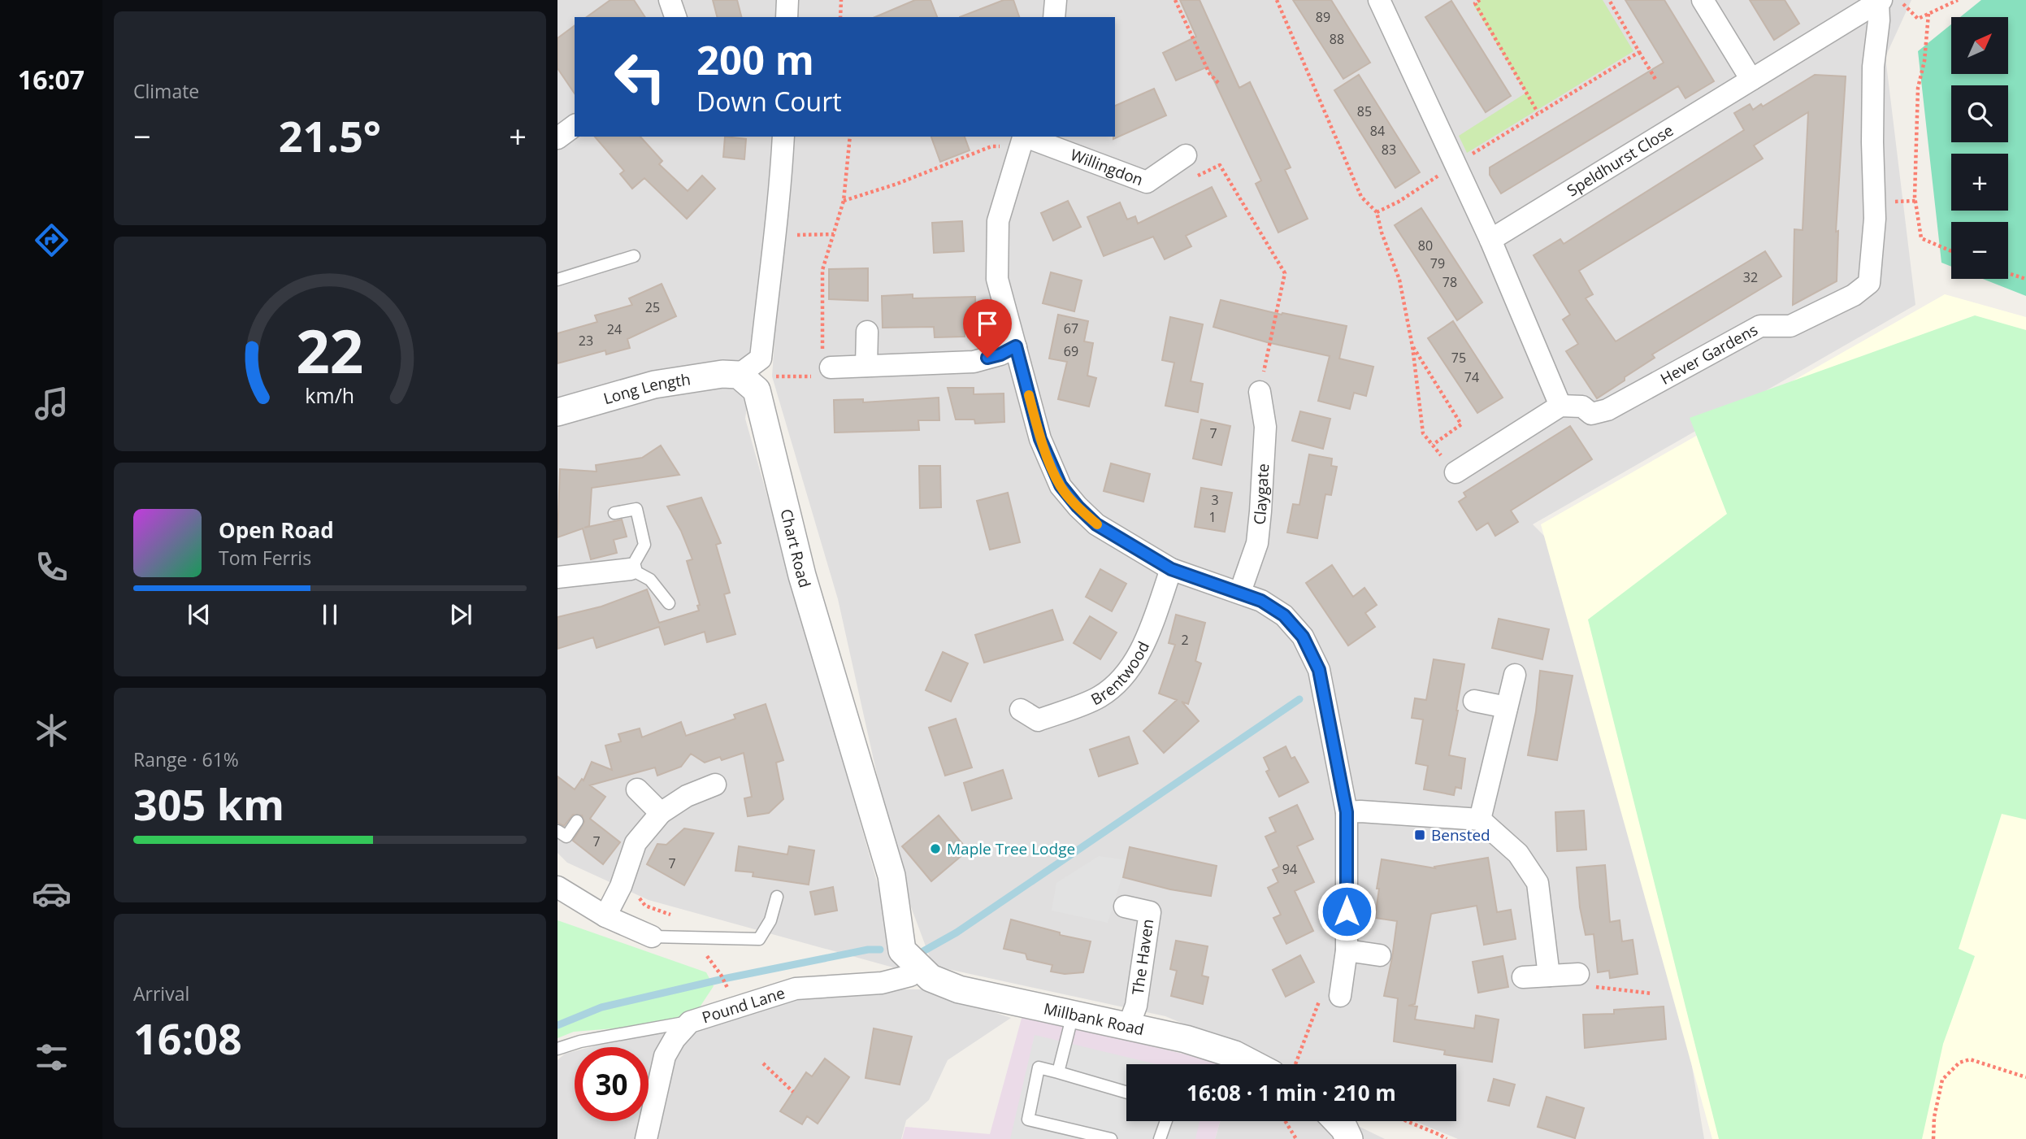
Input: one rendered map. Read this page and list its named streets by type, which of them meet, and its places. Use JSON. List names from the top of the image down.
{
  "streets": {
    "street": [
      "Speldhurst Close",
      "Willingdon",
      "Hever Gardens",
      "Long Length",
      "Claygate",
      "Chart Road",
      "Brentwood",
      "The Haven",
      "Pound Lane",
      "Millbank Road"
    ]
  },
  "crossings": [
    ["Speldhurst Close", "Hever Gardens"],
    ["Long Length", "Chart Road"],
    ["Chart Road", "Pound Lane"],
    ["Chart Road", "Millbank Road"],
    ["The Haven", "Millbank Road"],
    ["Pound Lane", "Millbank Road"]
  ],
  "places": {
    "transit": ["Bensted"],
    "other": ["Maple Tree Lodge"]
  },
  "house_numbers": [
    "89",
    "88",
    "85",
    "84",
    "83",
    "80",
    "79",
    "32",
    "78",
    "25",
    "67",
    "24",
    "23",
    "69",
    "75",
    "74",
    "7",
    "3",
    "1",
    "2",
    "7",
    "7",
    "94"
  ],
  "north": "top right",
  "page": {
    "tabs": "16:07",
    "tile": [
      "Climate",
      ["Range · 61%", "305 km"],
      ["Arrival", "16:08"]
    ],
    "map_buttons": ["+", "−"],
    "turn": ["200 m", "Down Court"],
    "heat": ["−", "21.5°", "+"],
    "song": ["Open Road", "Tom Ferris"],
    "limit": "30",
    "trip": "16:08 · 1 min · 210 m",
    "gauge": ["22", "km/h"]
  }
}
